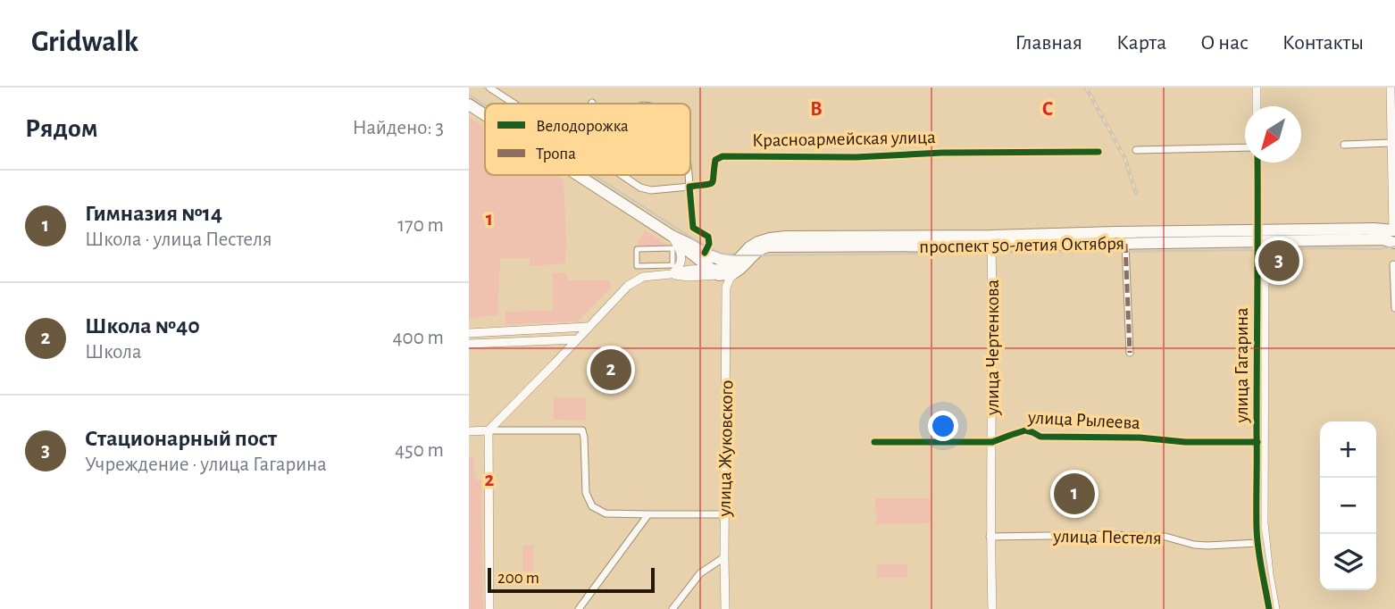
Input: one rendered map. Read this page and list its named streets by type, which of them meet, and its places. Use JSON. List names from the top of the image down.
{
  "streets": {
    "main road": ["проспект 50-летия Октября"],
    "street": [
      "Красноармейская улица",
      "улица Чертенкова",
      "улица Гагарина",
      "улица Рылеева",
      "улица Жуковского",
      "улица Пестеля"
    ]
  },
  "crossings": [
    ["проспект 50-летия Октября", "улица Чертенкова"],
    ["проспект 50-летия Октября", "улица Гагарина"],
    ["улица Чертенкова", "улица Рылеева"],
    ["улица Чертенкова", "улица Пестеля"],
    ["улица Гагарина", "улица Рылеева"],
    ["улица Гагарина", "улица Пестеля"]
  ],
  "legend": ["Велодорожка", "Тропа"],
  "scale_bar": "200 m",
  "north": "bottom left",
  "page": {
    "header": "Gridwalk",
    "nav": [
      "Главная",
      "Карта",
      "О нас",
      "Контакты"
    ],
    "heading": ["Рядом", "Найдено: 3"],
    "list": [
      {
        "mark": "1",
        "name": "Гимназия №14",
        "note": "Школа · улица Пестеля",
        "value": "170 m"
      },
      {
        "mark": "2",
        "name": "Школа №40",
        "note": "Школа",
        "value": "400 m"
      },
      {
        "mark": "3",
        "name": "Стационарный пост",
        "note": "Учреждение · улица Гагарина",
        "value": "450 m"
      }
    ],
    "pins": ["3", "2", "1"],
    "map_buttons": ["+", "−"],
    "scale": "200 m"
  },
  "grid": {
    "columns": ["B", "C"],
    "rows": ["1", "2"]
  }
}
